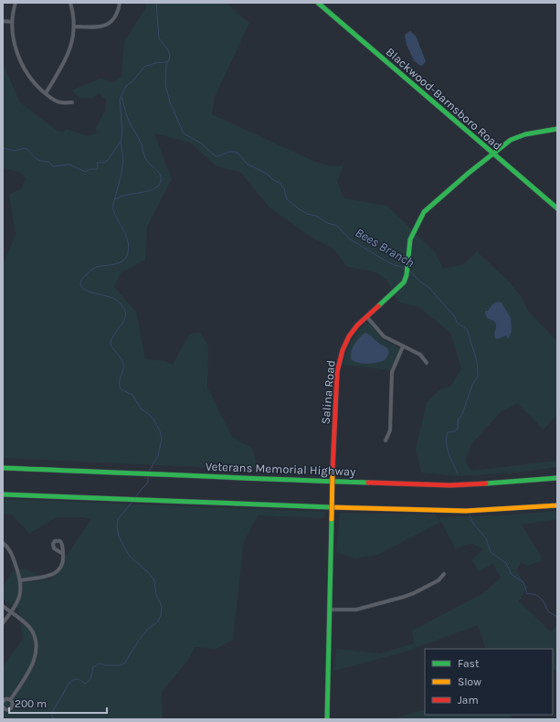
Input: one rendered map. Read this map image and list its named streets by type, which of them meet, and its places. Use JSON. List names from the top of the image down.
{
  "streets": {
    "main road": ["Blackwood-Barnsboro Road", "Salina Road", "Veterans Memorial Highway"]
  },
  "crossings": [
    ["Blackwood-Barnsboro Road", "Salina Road"]
  ],
  "water": ["Bees Branch"],
  "legend": ["Fast", "Slow", "Jam"],
  "scale_bar": "200 m"
}
